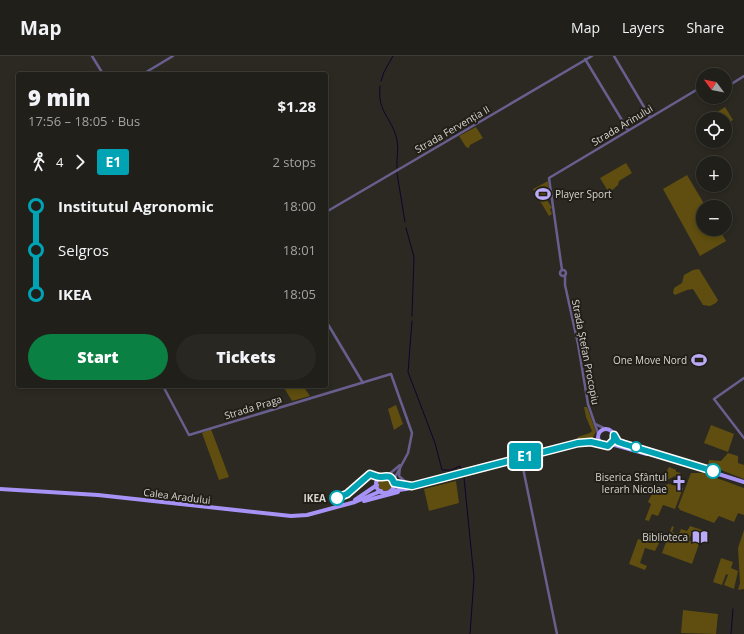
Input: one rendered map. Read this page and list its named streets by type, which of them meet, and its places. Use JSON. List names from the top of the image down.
{
  "streets": {
    "main road": ["Calea Aradului"],
    "street": [
      "Strada Arinului",
      "Strada Fervenția II",
      "Strada Ștefan Procopiu",
      "Strada Praga"
    ]
  },
  "places": {
    "sports": ["Player Sport", "One Move Nord"],
    "church": ["Biserica Sfântul Ierarh Nicolae"],
    "other": ["IKEA"],
    "library": ["Biblioteca"]
  },
  "lines": ["bus line E1"],
  "north": "top left",
  "page": {
    "header": "Map",
    "nav": ["Map", "Layers", "Share"],
    "on_map": "E1",
    "map_buttons": ["+", "−"],
    "heading": ["9 min", "17:56 – 18:05 · Bus", "$1.28"],
    "legs": ["4", "E1", "2 stops"],
    "list": [
      {
        "name": "Institutul Agronomic",
        "value": "18:00"
      },
      {
        "name": "Selgros",
        "value": "18:01"
      },
      {
        "name": "IKEA",
        "value": "18:05"
      }
    ],
    "buttons": ["Start", "Tickets"]
  }
}
